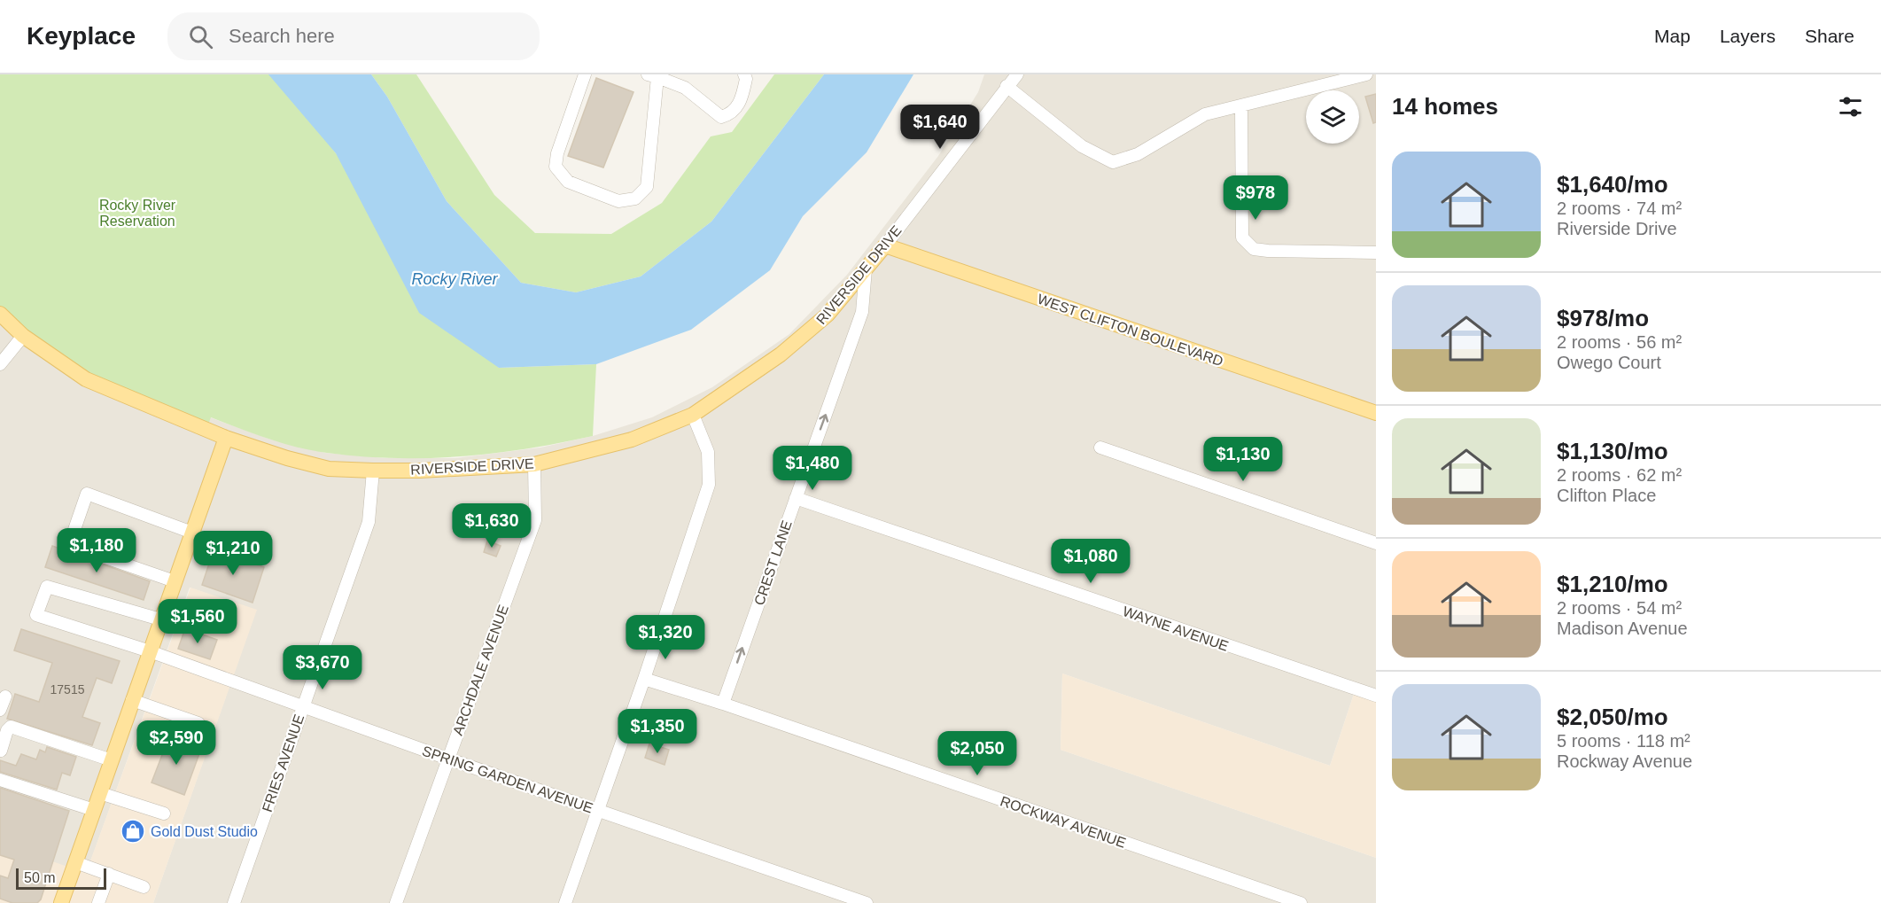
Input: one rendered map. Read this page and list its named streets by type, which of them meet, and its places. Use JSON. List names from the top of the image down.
{
  "streets": {
    "main road": ["RIVERSIDE DRIVE", "WEST CLIFTON BOULEVARD"],
    "street": [
      "CREST LANE",
      "WAYNE AVENUE",
      "ARCHDALE AVENUE",
      "FRIES AVENUE",
      "SPRING GARDEN AVENUE",
      "ROCKWAY AVENUE"
    ]
  },
  "crossings": [
    ["RIVERSIDE DRIVE", "WEST CLIFTON BOULEVARD"],
    ["RIVERSIDE DRIVE", "CREST LANE"],
    ["RIVERSIDE DRIVE", "ARCHDALE AVENUE"],
    ["RIVERSIDE DRIVE", "FRIES AVENUE"],
    ["CREST LANE", "WAYNE AVENUE"],
    ["CREST LANE", "ROCKWAY AVENUE"],
    ["ARCHDALE AVENUE", "SPRING GARDEN AVENUE"],
    ["FRIES AVENUE", "SPRING GARDEN AVENUE"]
  ],
  "water": ["Rocky River"],
  "parks": ["Rocky River Reservation"],
  "places": {
    "shop": ["Gold Dust Studio"]
  },
  "house_numbers": ["17515"],
  "scale_bar": "50 m",
  "page": {
    "header": "Keyplace",
    "search": "Search here",
    "nav": ["Map", "Layers", "Share"],
    "heading": "14 homes",
    "price": [
      "$1,640",
      "$978",
      "$1,130",
      "$1,480",
      "$1,630",
      "$1,180",
      "$1,210",
      "$1,080",
      "$1,560",
      "$1,320",
      "$3,670",
      "$1,350",
      "$2,590",
      "$2,050"
    ],
    "list": [
      {
        "name": "$1,640/mo",
        "note": "2 rooms · 74 m² · Riverside Drive"
      },
      {
        "name": "$978/mo",
        "note": "2 rooms · 56 m² · Owego Court"
      },
      {
        "name": "$1,130/mo",
        "note": "2 rooms · 62 m² · Clifton Place"
      },
      {
        "name": "$1,210/mo",
        "note": "2 rooms · 54 m² · Madison Avenue"
      },
      {
        "name": "$2,050/mo",
        "note": "5 rooms · 118 m² · Rockway Avenue"
      }
    ],
    "scale": "50 m"
  }
}
